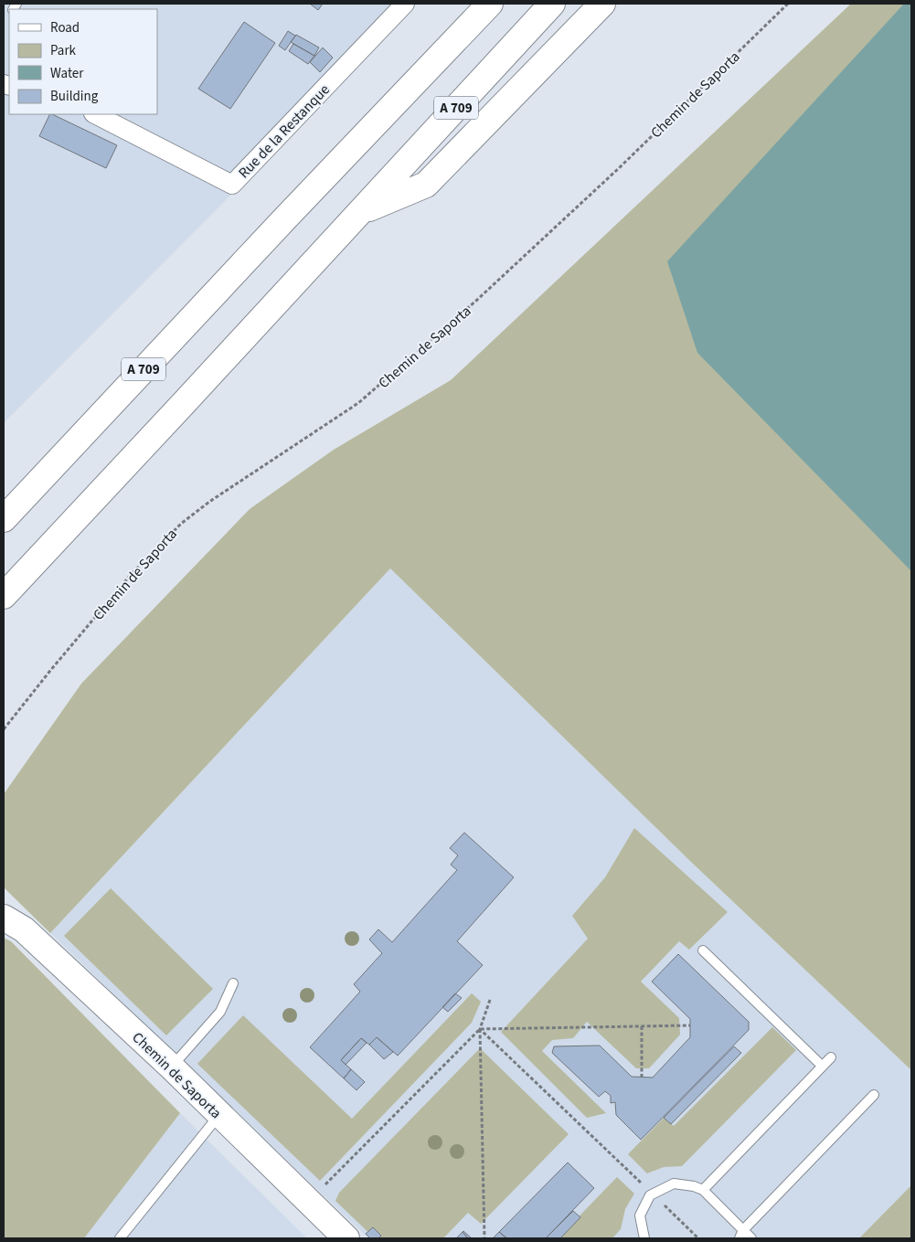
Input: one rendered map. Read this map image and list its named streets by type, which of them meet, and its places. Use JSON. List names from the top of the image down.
{
  "streets": {
    "main road": ["Chemin de Saporta", "A 709"],
    "street": ["Rue de la Restanque"]
  },
  "legend": [
    "Road",
    "Park",
    "Water",
    "Building"
  ]
}
